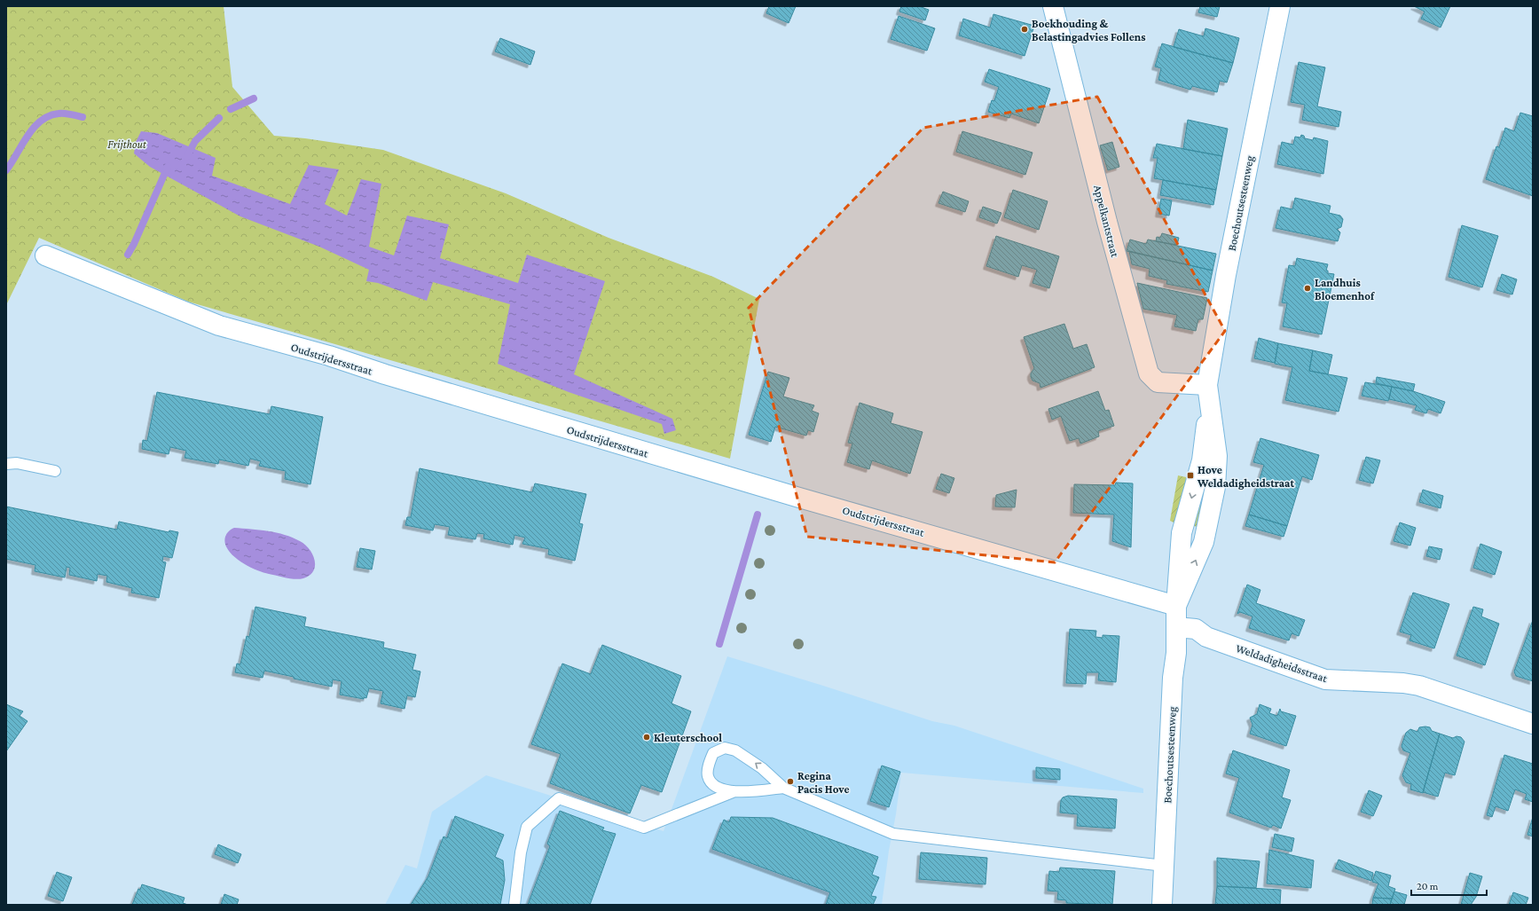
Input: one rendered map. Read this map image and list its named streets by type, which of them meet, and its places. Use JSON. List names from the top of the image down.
{
  "streets": {
    "street": [
      "Boechoutsesteenweg",
      "Appelkantstraat",
      "Oudstrijdersstraat",
      "Weldadigheidsstraat"
    ]
  },
  "crossings": [
    ["Boechoutsesteenweg", "Appelkantstraat"],
    ["Boechoutsesteenweg", "Oudstrijdersstraat"],
    ["Boechoutsesteenweg", "Weldadigheidsstraat"]
  ],
  "parks": ["Frijthout"],
  "places": {
    "other": [
      "Boekhouding & Belastingadvies Follens",
      "Landhuis Bloemenhof",
      "Kleuterschool",
      "Regina Pacis Hove"
    ],
    "transit": ["Hove Weldadigheidstraat"]
  },
  "scale_bar": "20 m"
}
